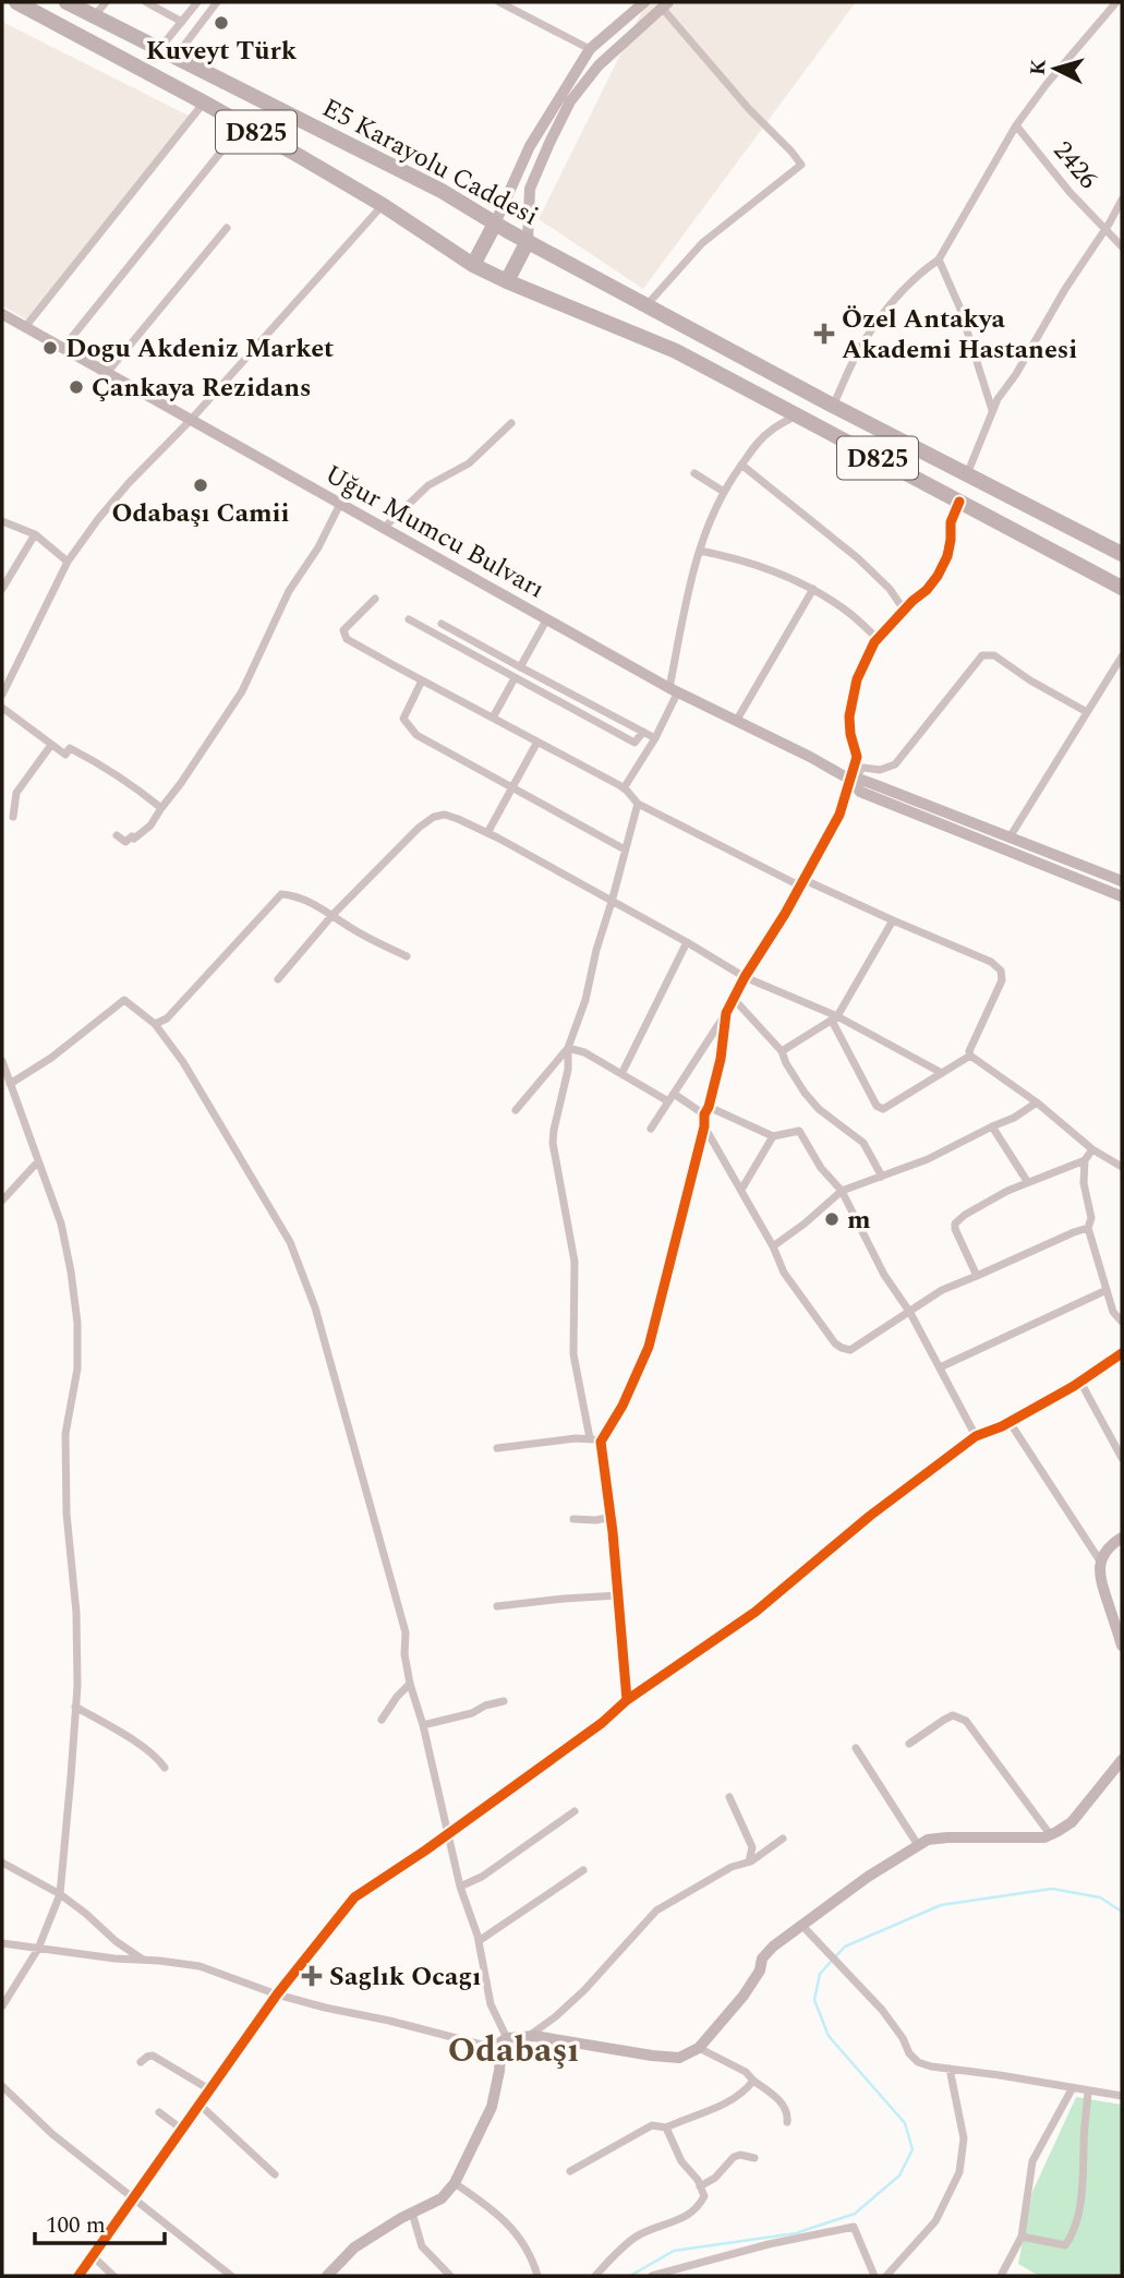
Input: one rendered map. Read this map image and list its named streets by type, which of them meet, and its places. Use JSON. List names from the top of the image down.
{
  "streets": {
    "highway": ["D825", "E5 Karayolu Caddesi"],
    "street": ["2426", "Uğur Mumcu Bulvarı"]
  },
  "crossings": [
    ["D825", "E5 Karayolu Caddesi"]
  ],
  "districts": ["Odabaşı"],
  "places": {
    "other": [
      "Kuveyt Türk",
      "Dogu Akdeniz Market",
      "Çankaya Rezidans",
      "Odabaşı Camii",
      "m"
    ],
    "health": ["Özel Antakya Akademi Hastanesi", "Saglık Ocagı"]
  },
  "scale_bar": "100 m",
  "north": "left"
}
